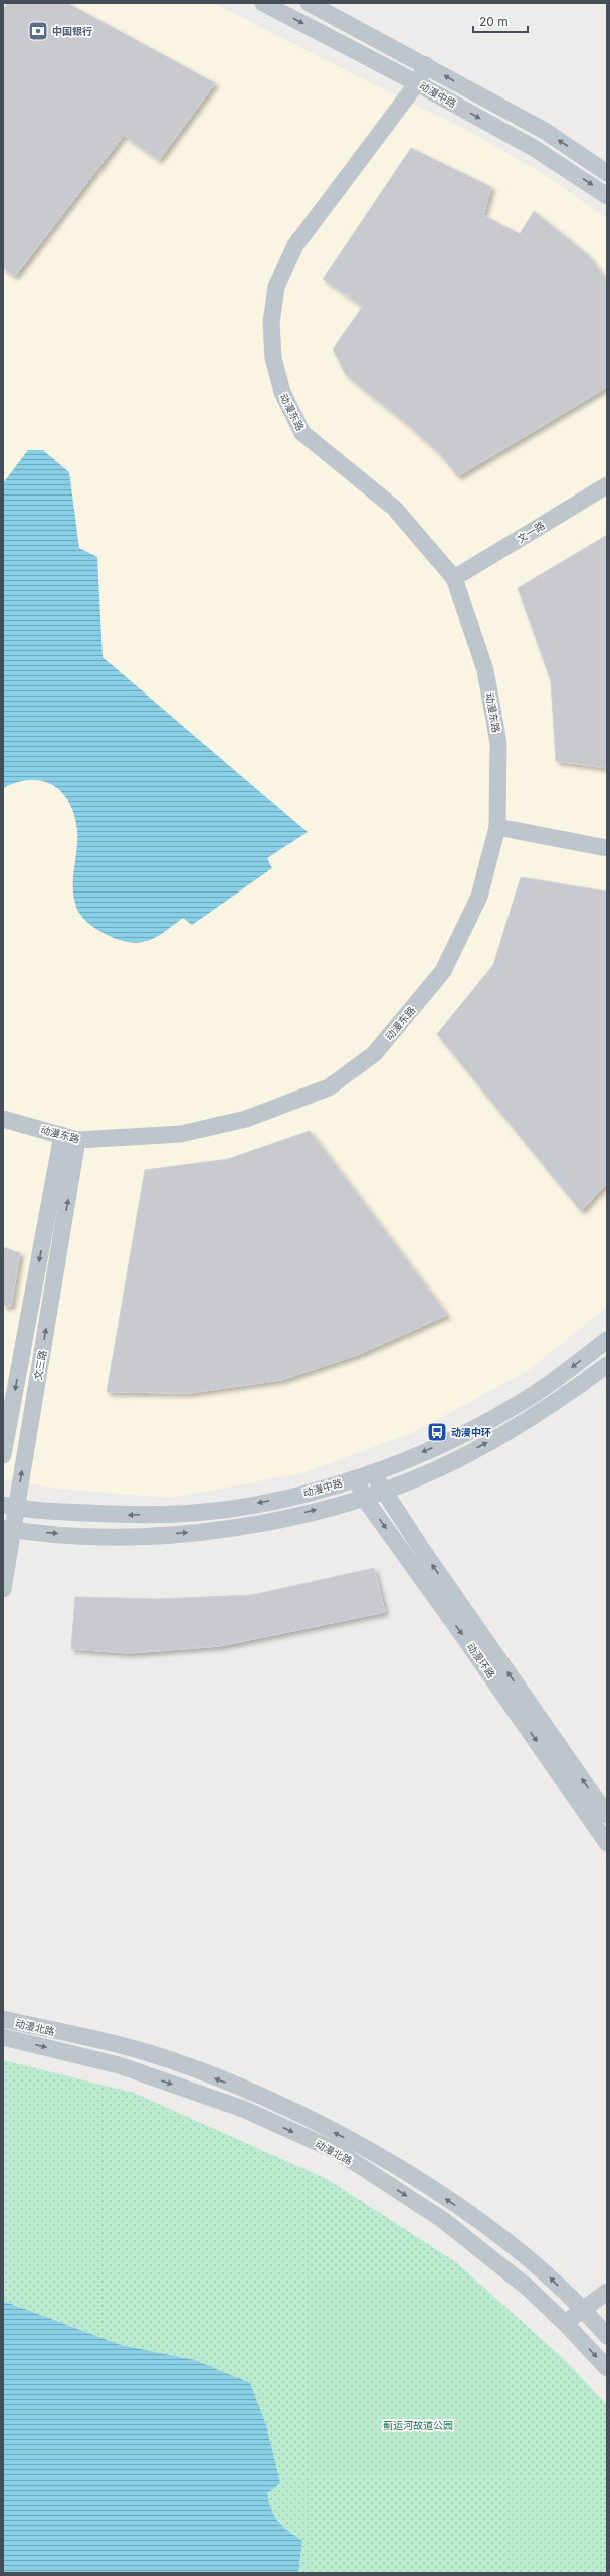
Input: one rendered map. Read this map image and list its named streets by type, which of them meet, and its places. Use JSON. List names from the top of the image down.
{
  "streets": {
    "street": [
      "动漫中路",
      "动漫东路",
      "文一路",
      "文三路",
      "动漫环路",
      "动漫北路"
    ]
  },
  "crossings": [
    ["动漫中路", "动漫东路"],
    ["动漫中路", "文三路"],
    ["动漫中路", "动漫环路"],
    ["动漫东路", "文一路"],
    ["动漫东路", "文三路"]
  ],
  "parks": ["蓟运河故道公园"],
  "places": {
    "bank": ["中国银行"],
    "bus stop": ["动漫中环"]
  },
  "scale_bar": "20 m"
}
